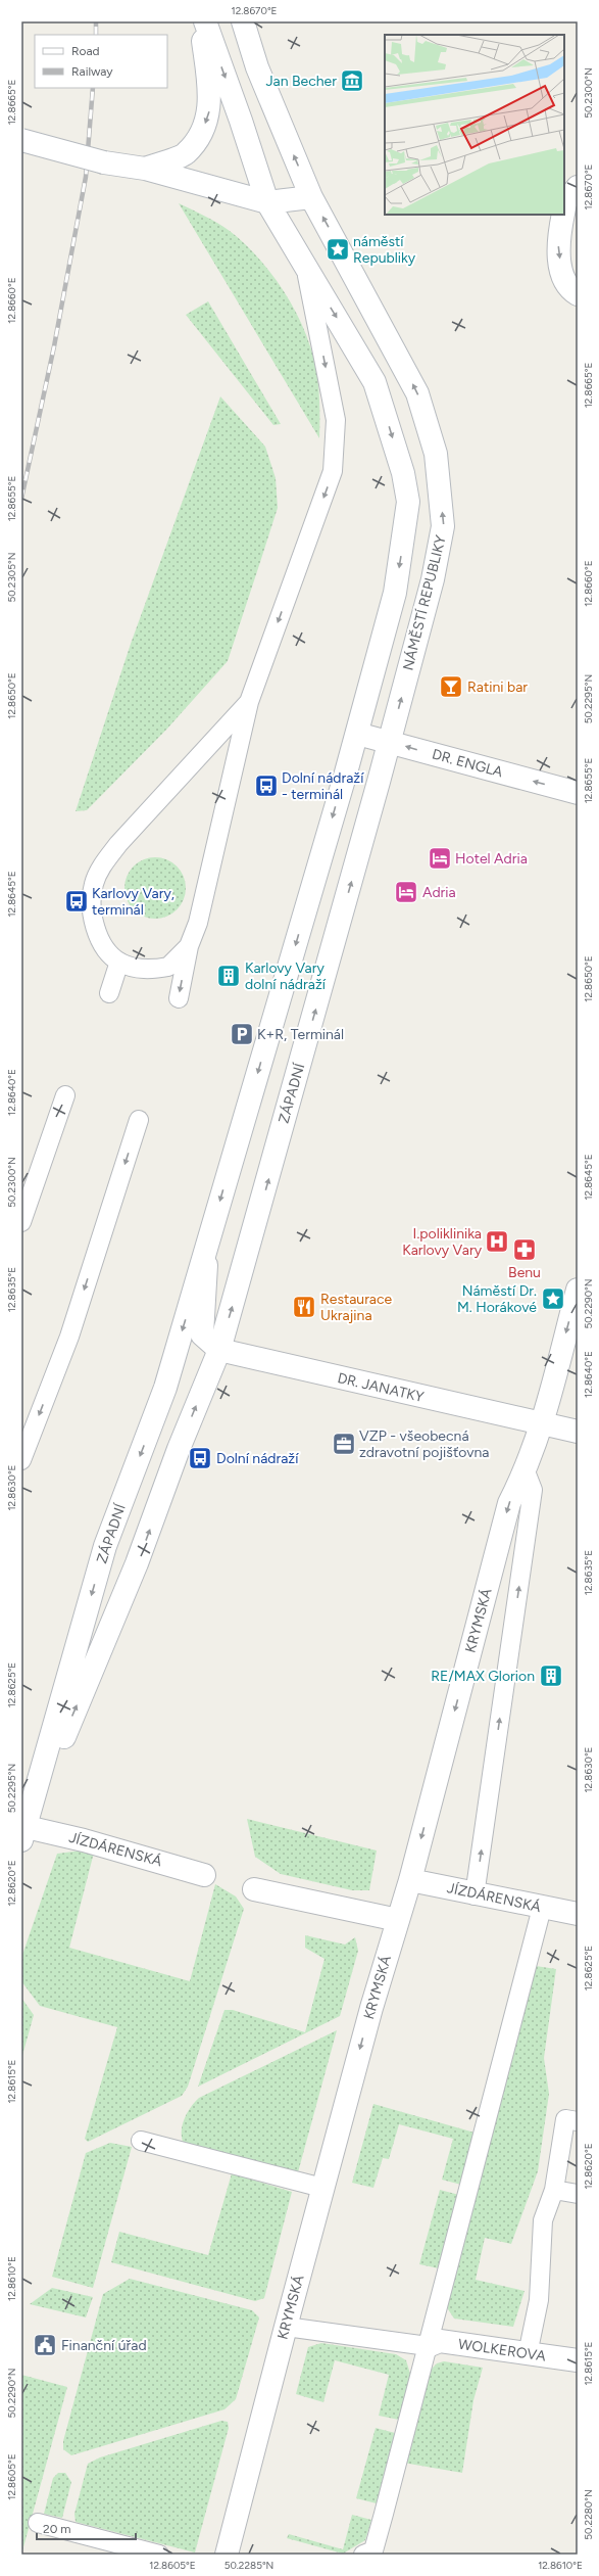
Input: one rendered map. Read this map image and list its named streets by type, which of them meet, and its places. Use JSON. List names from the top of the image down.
{
  "streets": {
    "street": [
      "NÁMĚSTÍ REPUBLIKY",
      "DR. ENGLA",
      "ZÁPADNÍ",
      "DR. JANATKY",
      "KRYMSKÁ",
      "JÍZDÁRENSKÁ",
      "WOLKEROVA"
    ]
  },
  "crossings": [
    ["NÁMĚSTÍ REPUBLIKY", "DR. ENGLA"],
    ["NÁMĚSTÍ REPUBLIKY", "ZÁPADNÍ"],
    ["DR. ENGLA", "ZÁPADNÍ"],
    ["ZÁPADNÍ", "DR. JANATKY"],
    ["ZÁPADNÍ", "JÍZDÁRENSKÁ"],
    ["DR. JANATKY", "KRYMSKÁ"],
    ["KRYMSKÁ", "JÍZDÁRENSKÁ"]
  ],
  "one_way": ["DR. ENGLA", "KRYMSKÁ"],
  "places": {
    "museum": ["Jan Becher"],
    "place": ["náměstí Republiky", "Náměstí Dr. M. Horákové"],
    "bar": ["Ratini bar"],
    "bus stop": ["Dolní nádraží - terminál", "Karlovy Vary, terminál", "Dolní nádraží"],
    "hotel": ["Hotel Adria", "Adria"],
    "building": ["Karlovy Vary dolní nádraží", "RE/MAX Glorion"],
    "parking": ["K+R, Terminál"],
    "hospital": ["I.poliklinika Karlovy Vary"],
    "pharmacy": ["Benu"],
    "restaurant": ["Restaurace Ukrajina"],
    "office": ["VZP - všeobecná zdravotní pojišťovna"],
    "public building": ["Finanční úřad"]
  },
  "legend": ["Road", "Railway"],
  "scale_bar": "20 m",
  "coordinates": [
    "12.8670°E",
    "50.2300°N",
    "12.8665°E",
    "12.8660°E",
    "12.8655°E",
    "50.2305°N",
    "12.8650°E",
    "50.2295°N",
    "12.8645°E",
    "12.8640°E",
    "12.8635°E",
    "50.2290°N",
    "12.8630°E",
    "12.8625°E",
    "12.8620°E",
    "12.8615°E",
    "12.8610°E",
    "12.8605°E",
    "50.2280°N",
    "50.2285°N"
  ]
}
